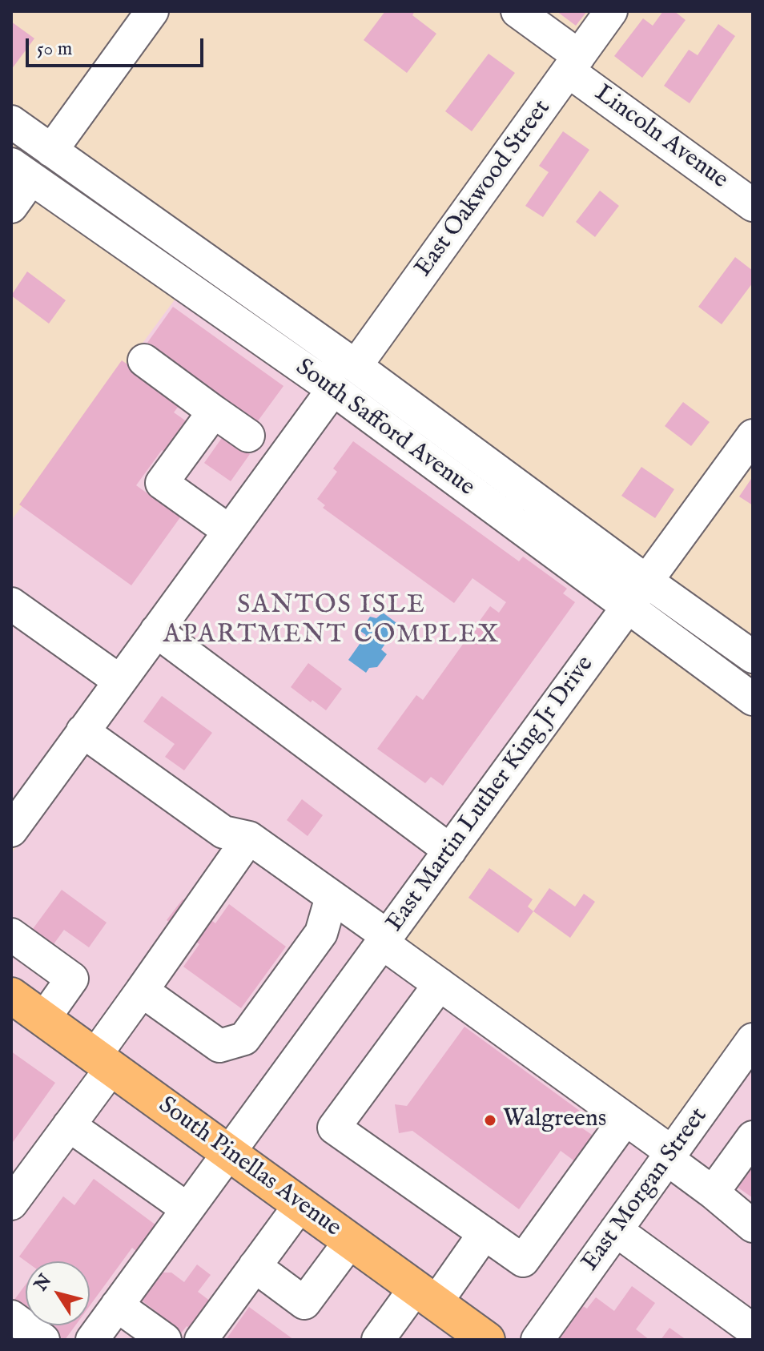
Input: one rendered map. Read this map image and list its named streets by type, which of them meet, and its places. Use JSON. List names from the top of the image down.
{
  "streets": {
    "main road": ["South Pinellas Avenue"],
    "street": [
      "Lincoln Avenue",
      "East Oakwood Street",
      "South Safford Avenue",
      "East Martin Luther King Jr Drive",
      "East Morgan Street"
    ]
  },
  "crossings": [
    ["Lincoln Avenue", "East Oakwood Street"],
    ["East Oakwood Street", "South Safford Avenue"],
    ["South Safford Avenue", "East Martin Luther King Jr Drive"],
    ["East Martin Luther King Jr Drive", "South Pinellas Avenue"]
  ],
  "districts": ["SANTOS ISLE APARTMENT COMPLEX"],
  "places": ["Walgreens"],
  "scale_bar": "50 m",
  "north": "top left"
}
